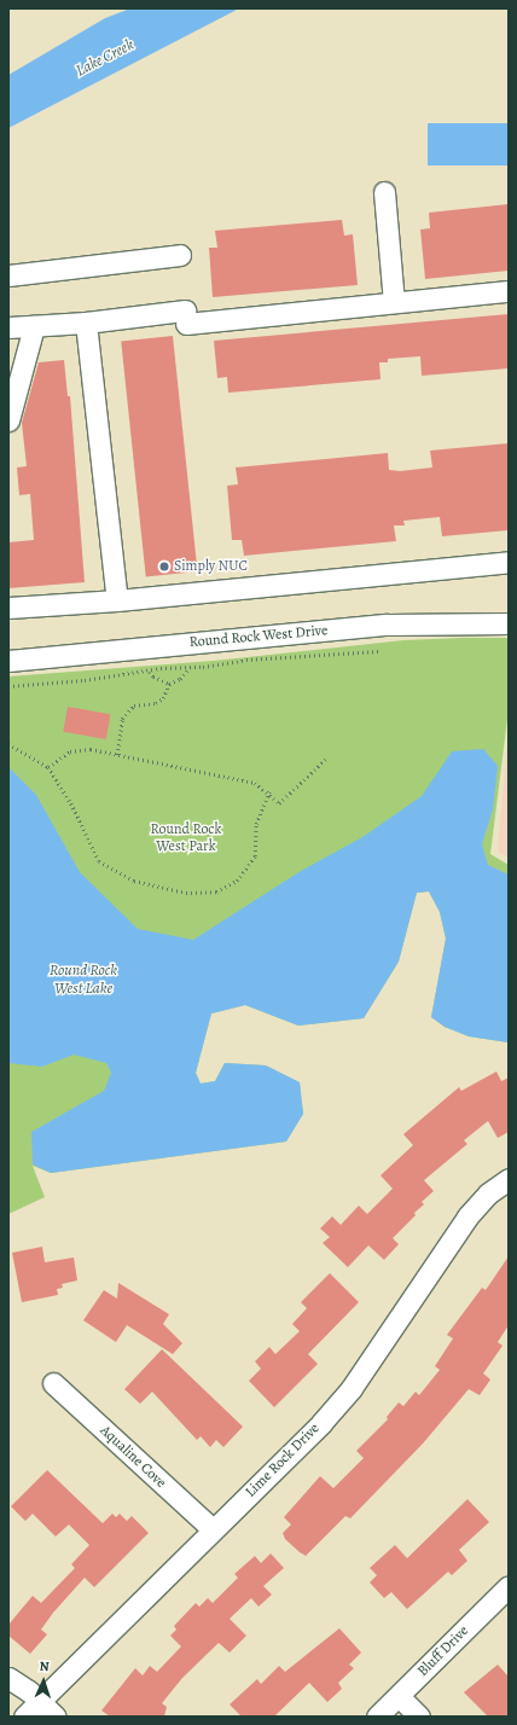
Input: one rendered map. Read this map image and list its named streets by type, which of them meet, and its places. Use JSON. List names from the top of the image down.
{
  "streets": {
    "street": [
      "Round Rock West Drive",
      "Aqualine Cove",
      "Lime Rock Drive",
      "Bluff Drive"
    ]
  },
  "crossings": [
    ["Aqualine Cove", "Lime Rock Drive"]
  ],
  "water": ["Lake Creek", "Round Rock West Lake"],
  "parks": ["Round Rock West Park"],
  "places": ["Simply NUC"],
  "north": "top"
}
